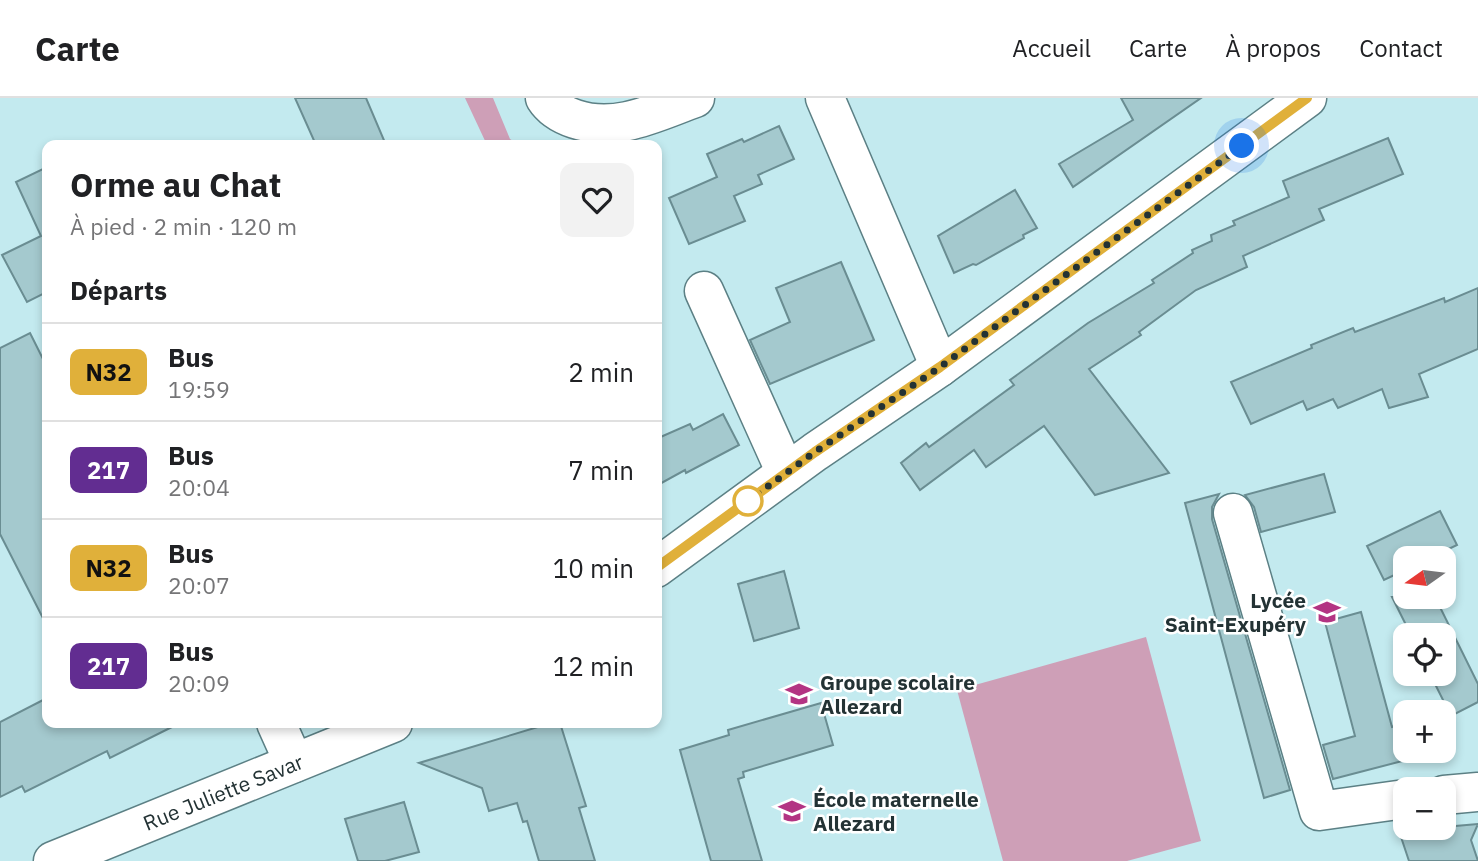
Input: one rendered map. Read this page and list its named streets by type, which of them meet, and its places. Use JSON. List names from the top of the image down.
{
  "streets": {
    "street": ["Rue Juliette Savar"]
  },
  "places": {
    "school or university": ["Lycée Saint-Exupéry", "Groupe scolaire Allezard", "École maternelle Allezard"]
  },
  "lines": ["bus line N32"],
  "north": "left",
  "page": {
    "header": "Carte",
    "nav": [
      "Accueil",
      "Carte",
      "À propos",
      "Contact"
    ],
    "heading": [
      ["Orme au Chat", "À pied · 2 min · 120 m"],
      "Départs"
    ],
    "list": [
      {
        "mark": "N32",
        "name": "Bus",
        "note": "19:59",
        "value": "2 min"
      },
      {
        "mark": "217",
        "name": "Bus",
        "note": "20:04",
        "value": "7 min"
      },
      {
        "mark": "N32",
        "name": "Bus",
        "note": "20:07",
        "value": "10 min"
      },
      {
        "mark": "217",
        "name": "Bus",
        "note": "20:09",
        "value": "12 min"
      }
    ],
    "map_buttons": ["+", "−"]
  }
}
